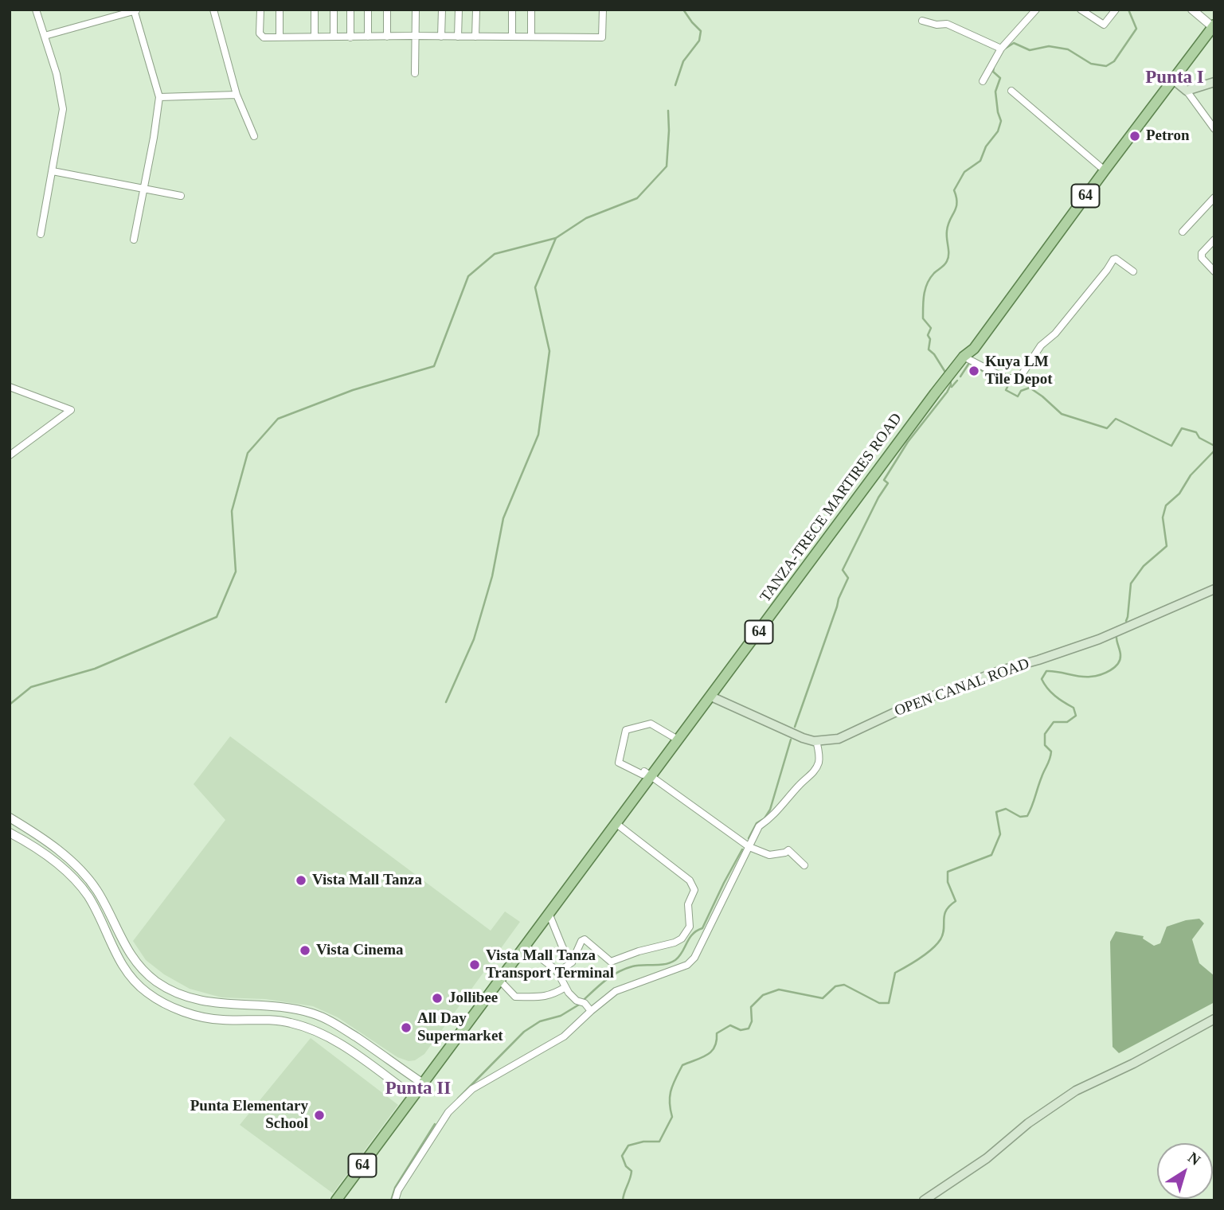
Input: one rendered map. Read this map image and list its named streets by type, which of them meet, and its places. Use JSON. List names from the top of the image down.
{
  "streets": {
    "main road": ["64", "TANZA-TRECE MARTIRES ROAD", "OPEN CANAL ROAD"]
  },
  "crossings": [
    ["TANZA-TRECE MARTIRES ROAD", "OPEN CANAL ROAD"]
  ],
  "districts": ["Punta I", "Punta II"],
  "places": [
    "Petron",
    "Kuya LM Tile Depot",
    "Vista Mall Tanza",
    "Vista Cinema",
    "Vista Mall Tanza Transport Terminal",
    "Jollibee",
    "All Day Supermarket",
    "Punta Elementary School"
  ],
  "north": "top right"
}
